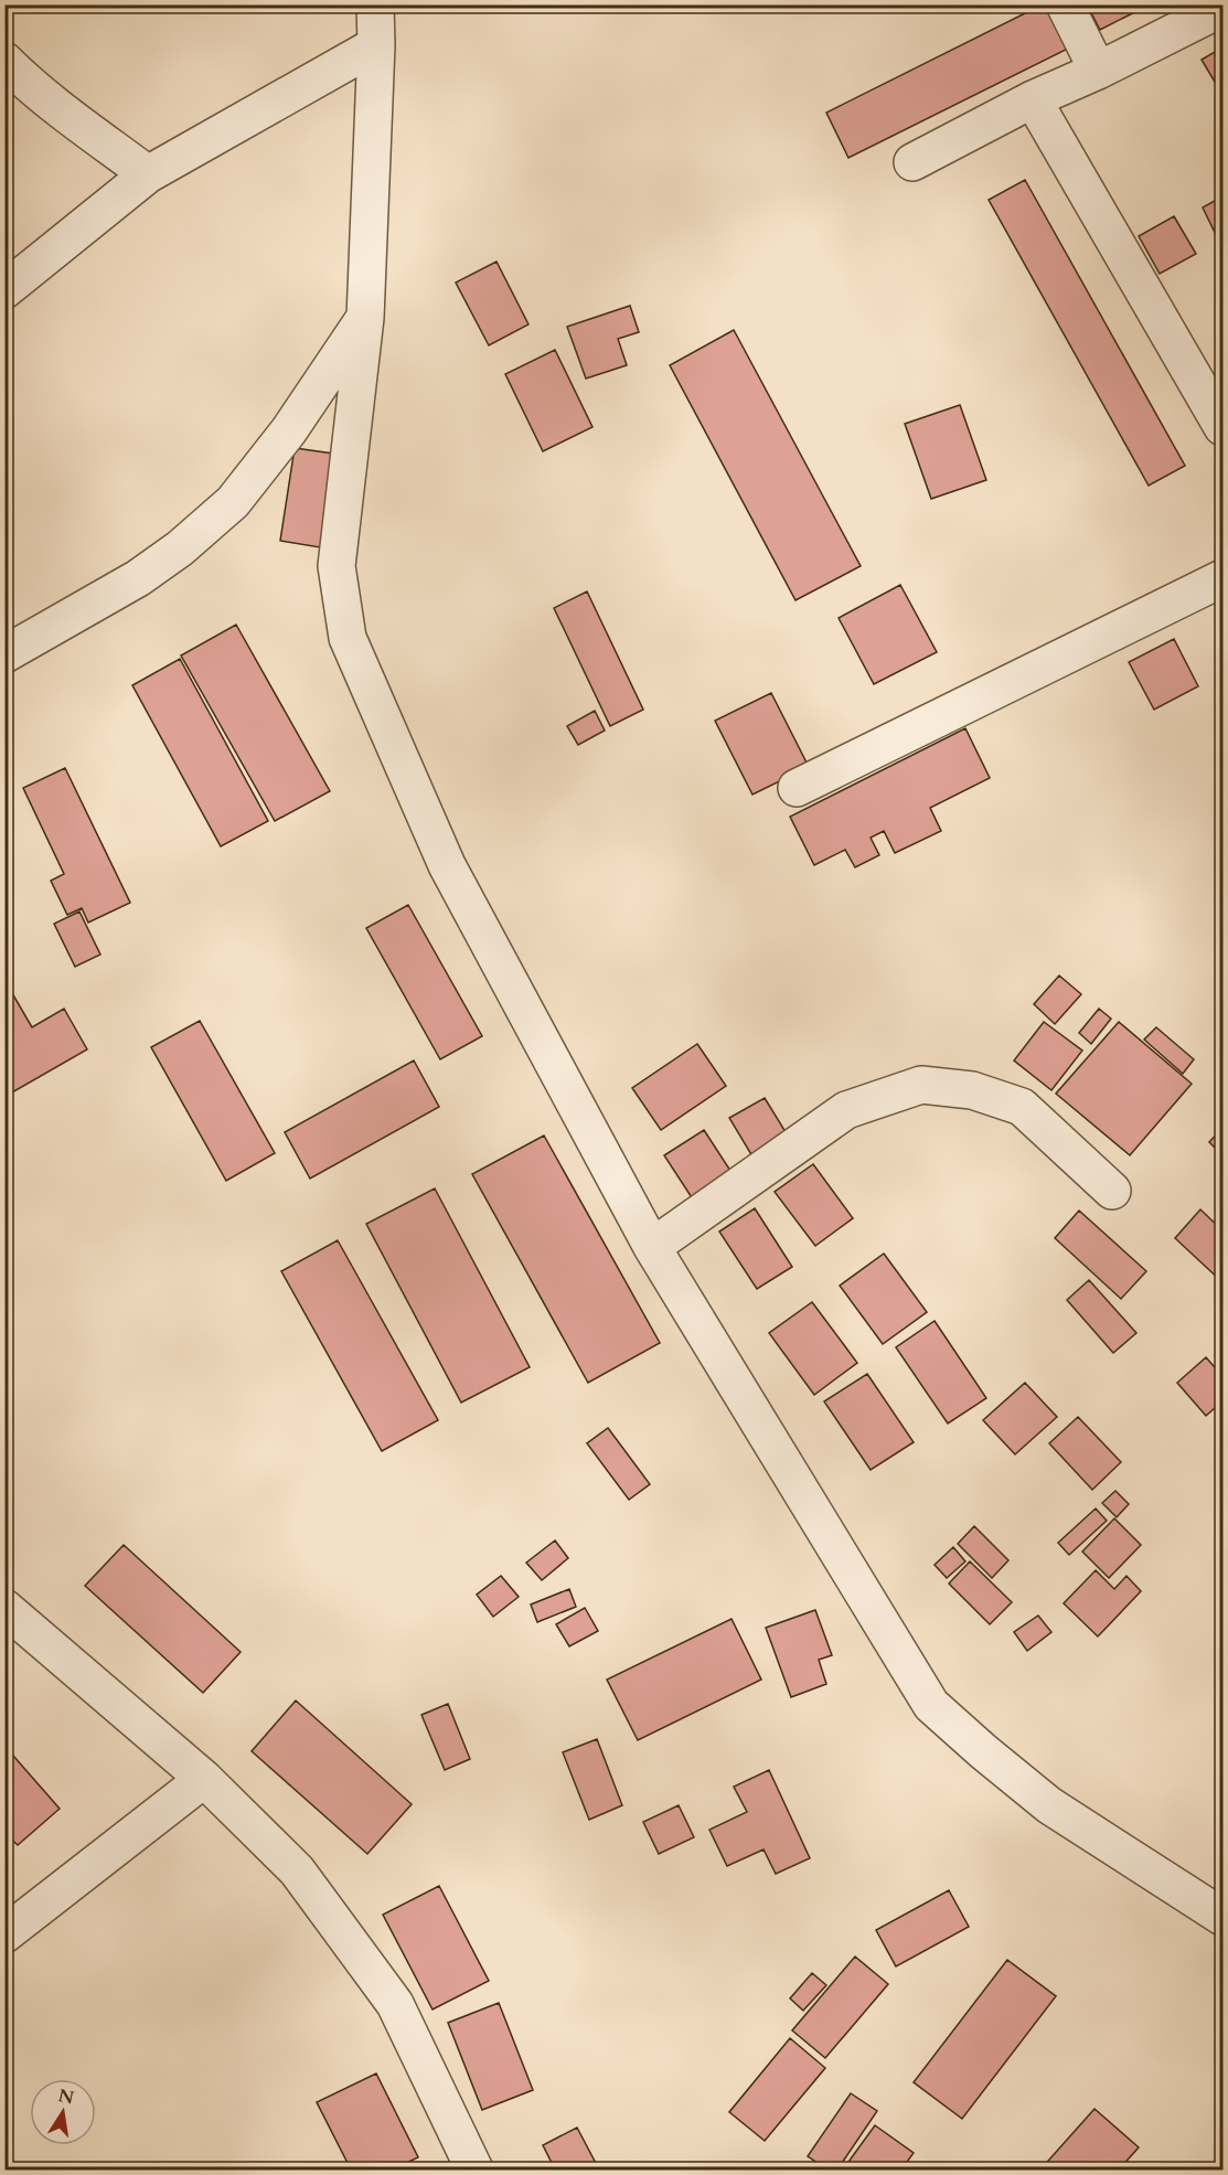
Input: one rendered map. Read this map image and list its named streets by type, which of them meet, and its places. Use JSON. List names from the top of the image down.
{
  "north": "top"
}
